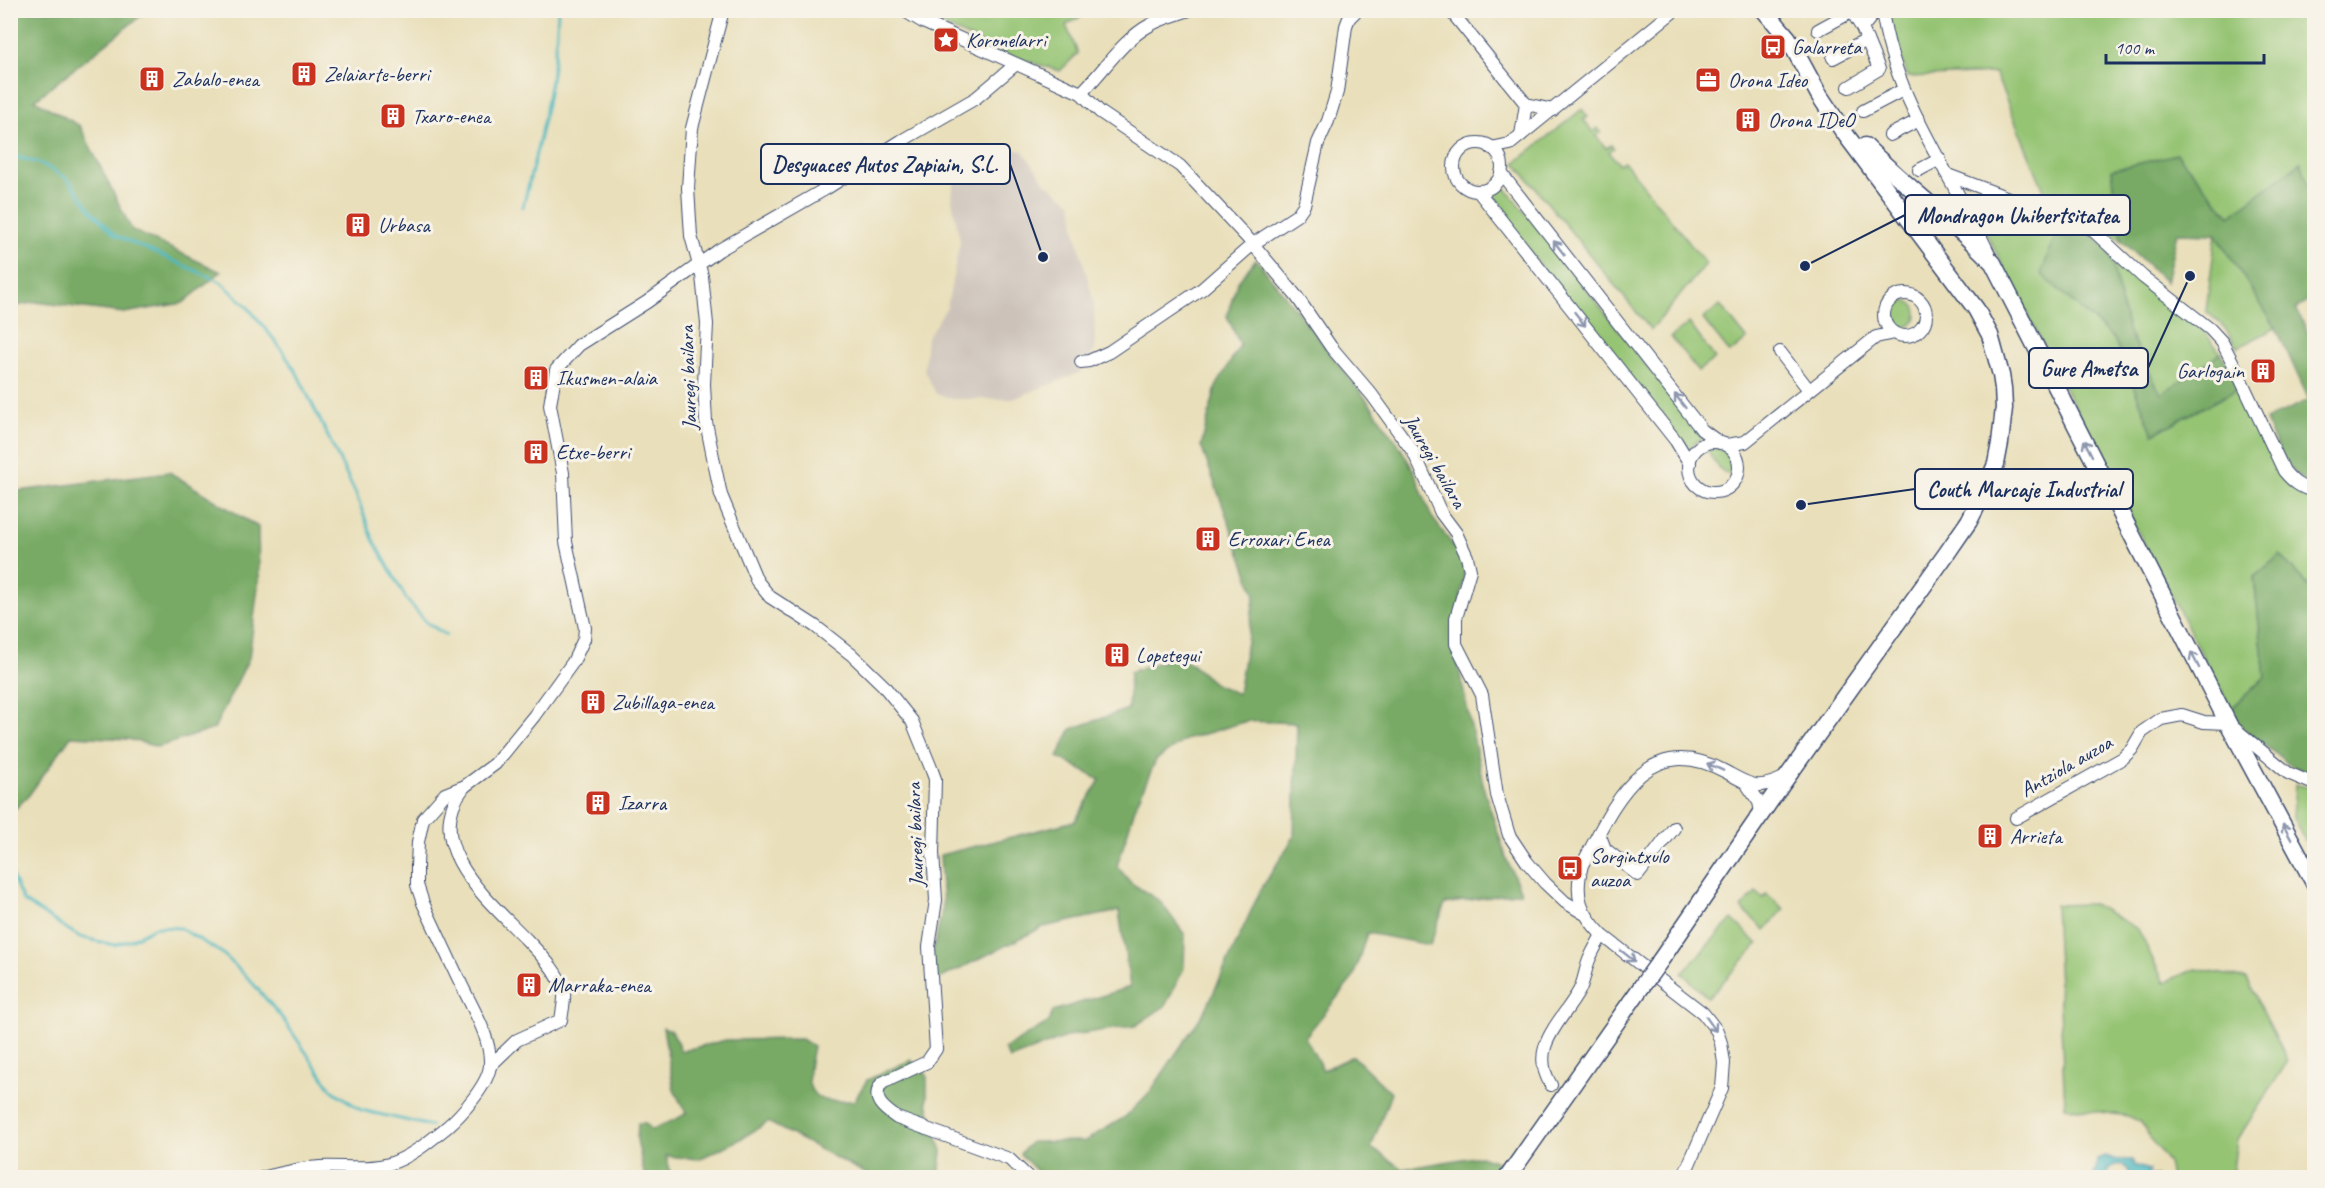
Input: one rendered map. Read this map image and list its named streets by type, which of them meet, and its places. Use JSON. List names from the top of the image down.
{
  "streets": {
    "street": ["Jauregi bailara", "Antziola auzoa"]
  },
  "places": {
    "place": ["Koronelarri"],
    "bus stop": ["Galarreta", "Sorgintxulo auzoa"],
    "building": [
      "Zelaiarte-berri",
      "Zabalo-enea",
      "Txaro-enea",
      "Orona IDeO",
      "Urbasa",
      "Garlogain",
      "Ikusmen-alaia",
      "Etxe-berri",
      "Erroxari Enea",
      "Lopetegui",
      "Zubillaga-enea",
      "Izarra",
      "Arrieta",
      "Marraka-enea"
    ],
    "office": ["Orona Ideo"],
    "other": [
      "Desguaces Autos Zapiain, S.L.",
      "Mondragon Unibertsitatea",
      "Gure Ametsa",
      "Couth Marcaje Industrial"
    ]
  },
  "scale_bar": "100 m"
}
